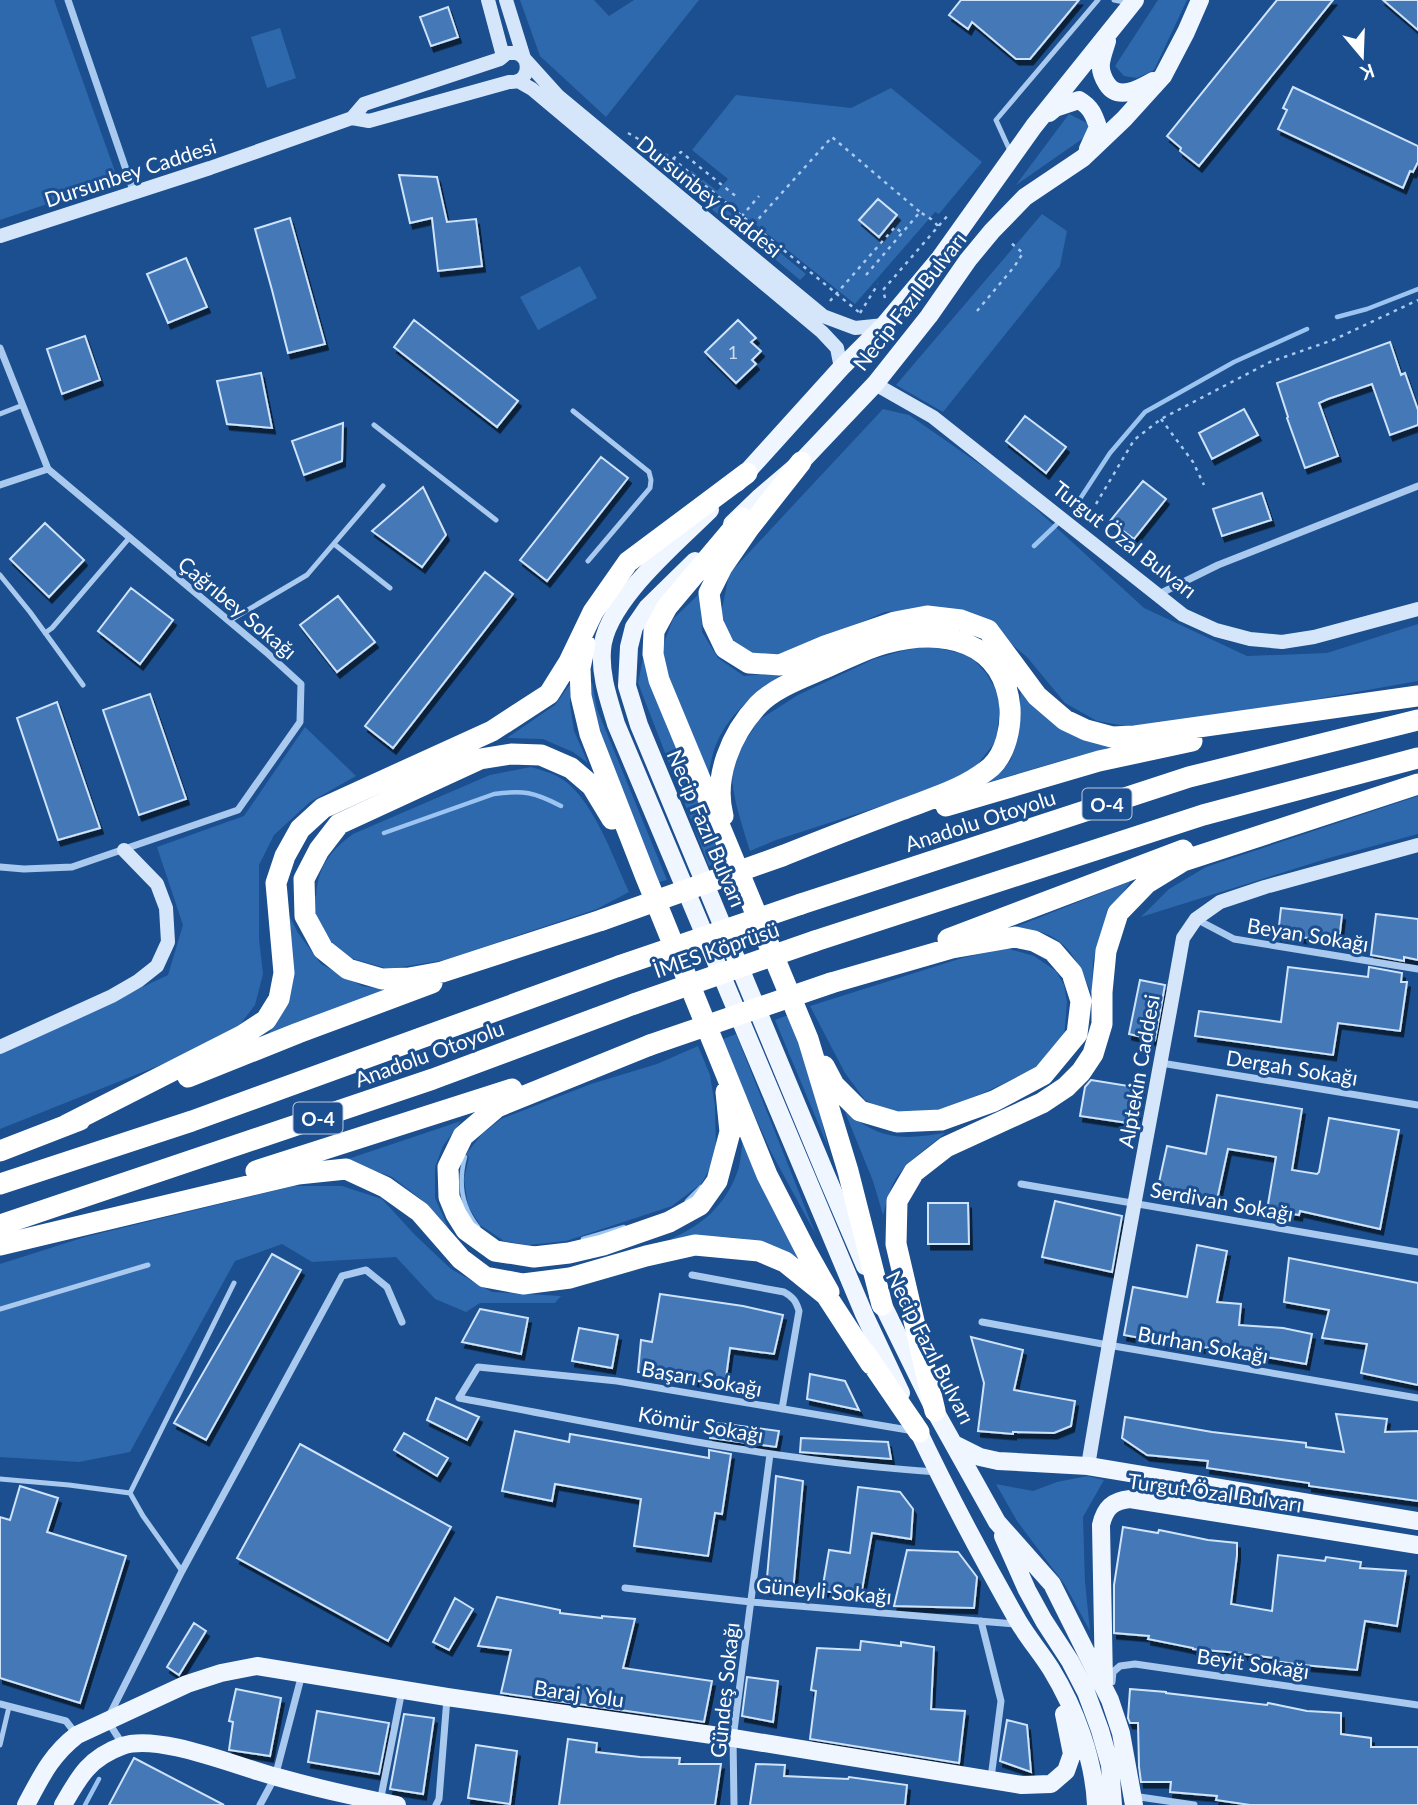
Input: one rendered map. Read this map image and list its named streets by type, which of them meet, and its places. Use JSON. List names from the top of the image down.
{
  "streets": {
    "highway": ["O-4", "Anadolu Otoyolu", "İMES Köprüsü"],
    "main road": [
      "Dursunbey Caddesi",
      "Necip Fazıl Bulvarı",
      "Turgut Özal Bulvarı",
      "Alptekin Caddesi",
      "Baraj Yolu"
    ],
    "street": [
      "Çağrıbey Sokağı",
      "Beyan Sokağı",
      "Dergah Sokağı",
      "Serdivan Sokağı",
      "Burhan Sokağı",
      "Başarı Sokağı",
      "Kömür Sokağı",
      "Güneyli Sokağı",
      "Beyit Sokağı",
      "Gündeş Sokağı"
    ]
  },
  "crossings": [
    ["Dursunbey Caddesi", "Necip Fazıl Bulvarı"],
    ["Necip Fazıl Bulvarı", "Turgut Özal Bulvarı"],
    ["Necip Fazıl Bulvarı", "Başarı Sokağı"],
    ["Necip Fazıl Bulvarı", "Kömür Sokağı"],
    ["Necip Fazıl Bulvarı", "Güneyli Sokağı"],
    ["Necip Fazıl Bulvarı", "Beyit Sokağı"],
    ["Necip Fazıl Bulvarı", "Baraj Yolu"],
    ["Turgut Özal Bulvarı", "Alptekin Caddesi"],
    ["Turgut Özal Bulvarı", "Beyit Sokağı"],
    ["Anadolu Otoyolu", "İMES Köprüsü"],
    ["Beyan Sokağı", "Alptekin Caddesi"],
    ["Dergah Sokağı", "Alptekin Caddesi"],
    ["Alptekin Caddesi", "Serdivan Sokağı"],
    ["Alptekin Caddesi", "Burhan Sokağı"],
    ["Başarı Sokağı", "Kömür Sokağı"],
    ["Kömür Sokağı", "Gündeş Sokağı"],
    ["Güneyli Sokağı", "Gündeş Sokağı"],
    ["Gündeş Sokağı", "Baraj Yolu"]
  ],
  "house_numbers": ["1"],
  "north": "bottom"
}
